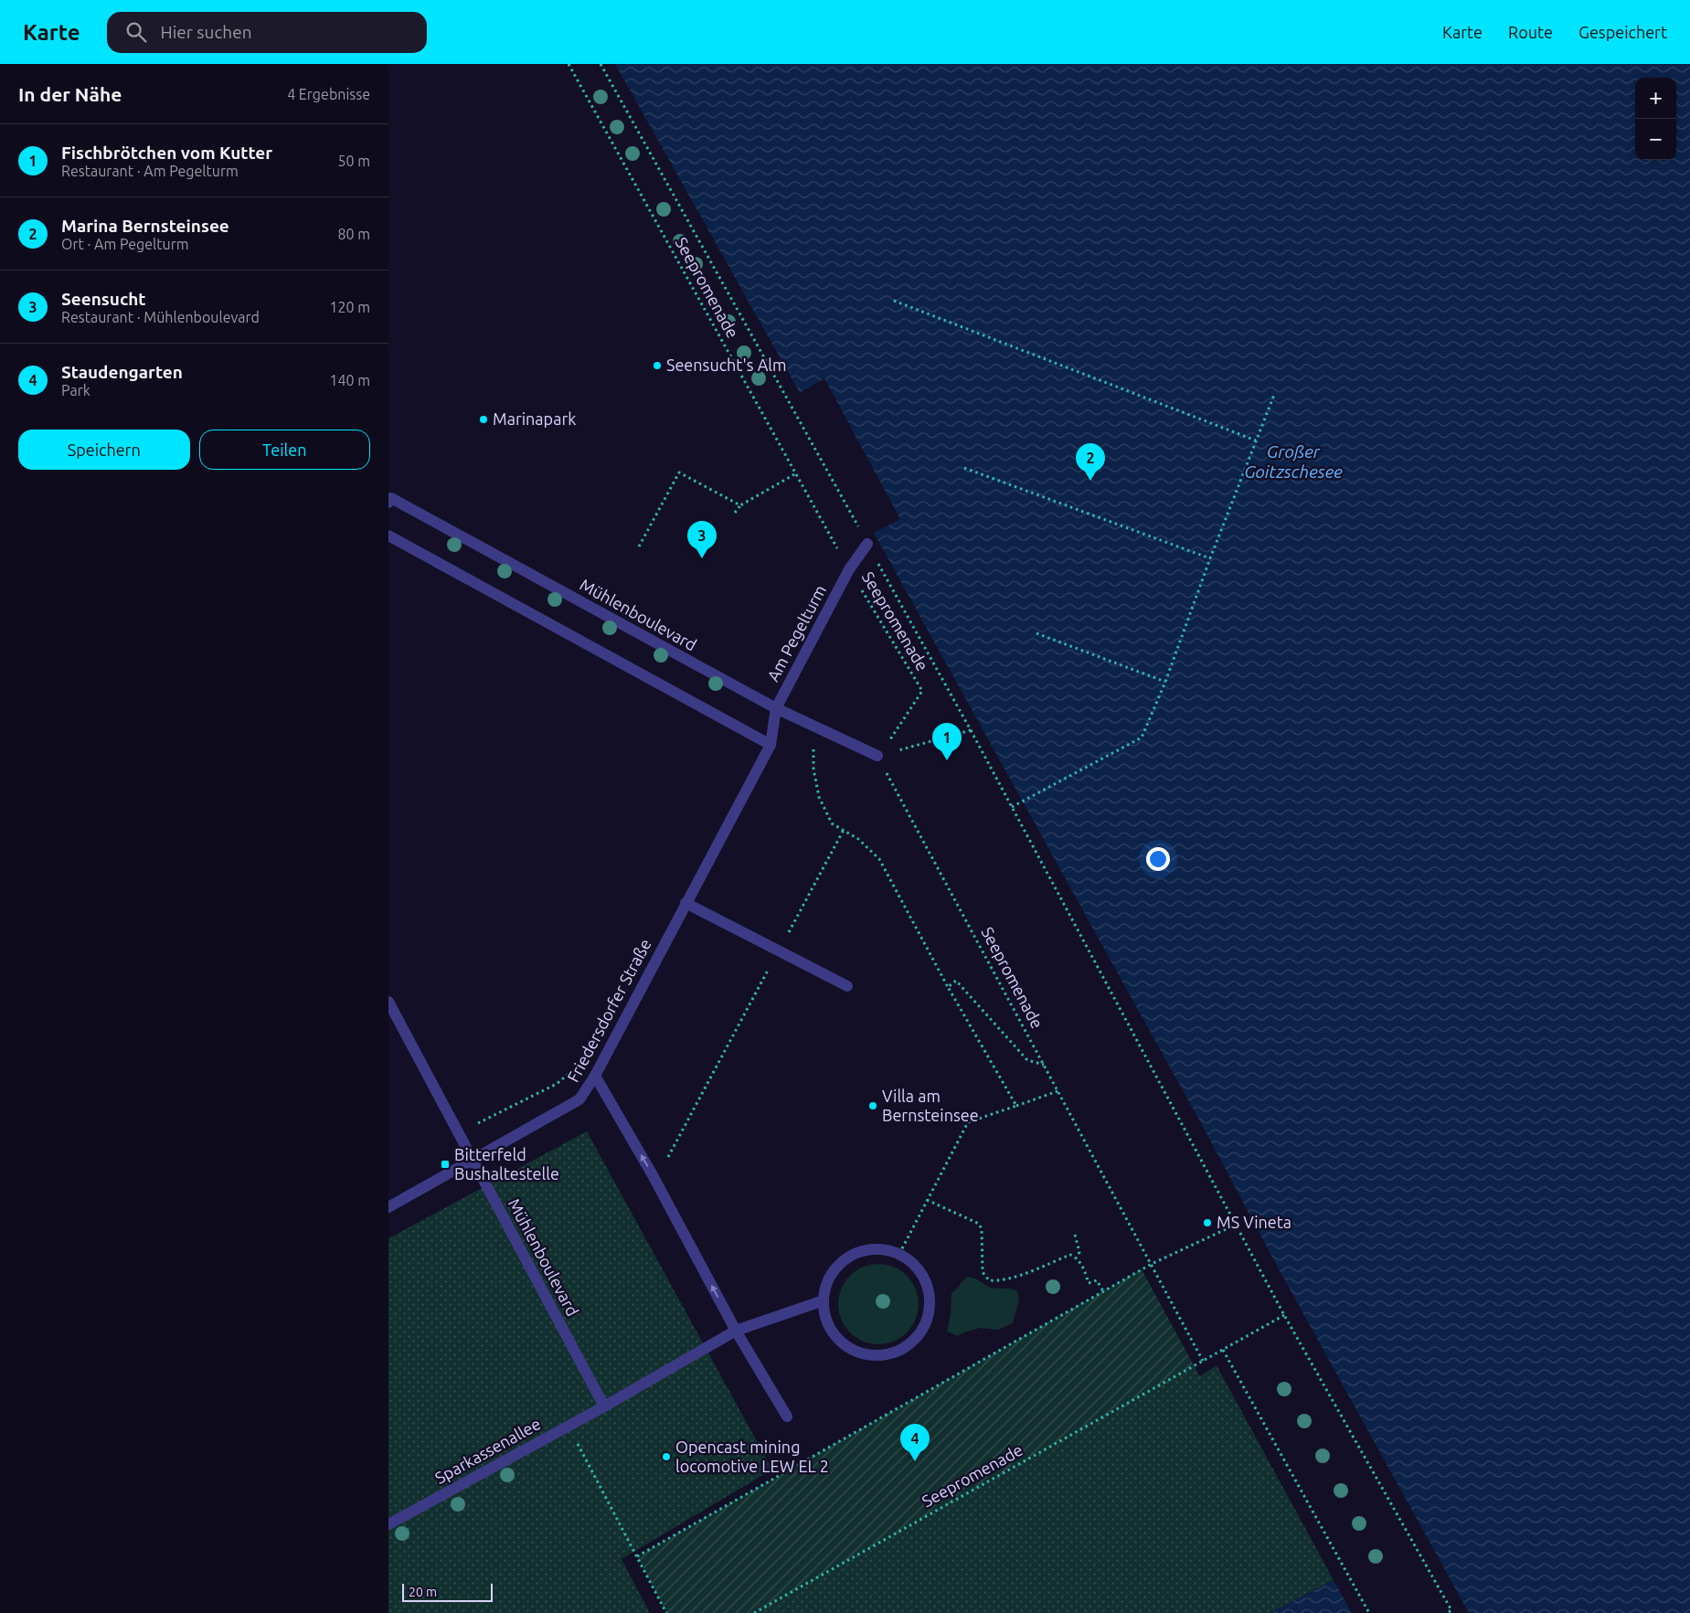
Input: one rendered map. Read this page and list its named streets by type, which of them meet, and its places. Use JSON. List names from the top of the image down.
{
  "streets": {
    "street": [
      "Mühlenboulevard",
      "Am Pegelturm",
      "Friedersdorfer Straße",
      "Sparkassenallee"
    ],
    "path": ["Seepromenade"]
  },
  "crossings": [
    ["Seepromenade", "Mühlenboulevard"],
    ["Seepromenade", "Am Pegelturm"],
    ["Mühlenboulevard", "Am Pegelturm"],
    ["Mühlenboulevard", "Friedersdorfer Straße"],
    ["Mühlenboulevard", "Sparkassenallee"],
    ["Am Pegelturm", "Friedersdorfer Straße"]
  ],
  "water": ["Großer Goitzschesee"],
  "places": {
    "other": [
      "Seensucht's Alm",
      "Marinapark",
      "Villa am Bernsteinsee",
      "MS Vineta",
      "Opencast mining locomotive LEW EL 2"
    ],
    "transit": ["Bitterfeld Bushaltestelle"]
  },
  "scale_bar": "20 m",
  "page": {
    "header": "Karte",
    "search": "Hier suchen",
    "nav": ["Karte", "Route", "Gespeichert"],
    "heading": ["In der Nähe", "4 Ergebnisse"],
    "map_buttons": ["+", "−"],
    "list": [
      {
        "mark": "1",
        "name": "Fischbrötchen vom Kutter",
        "note": "Restaurant · Am Pegelturm",
        "value": "50 m"
      },
      {
        "mark": "2",
        "name": "Marina Bernsteinsee",
        "note": "Ort · Am Pegelturm",
        "value": "80 m"
      },
      {
        "mark": "3",
        "name": "Seensucht",
        "note": "Restaurant · Mühlenboulevard",
        "value": "120 m"
      },
      {
        "mark": "4",
        "name": "Staudengarten",
        "note": "Park",
        "value": "140 m"
      }
    ],
    "buttons": ["Speichern", "Teilen"],
    "pins": [
      "2",
      "3",
      "1",
      "4"
    ],
    "scale": "20 m"
  }
}
